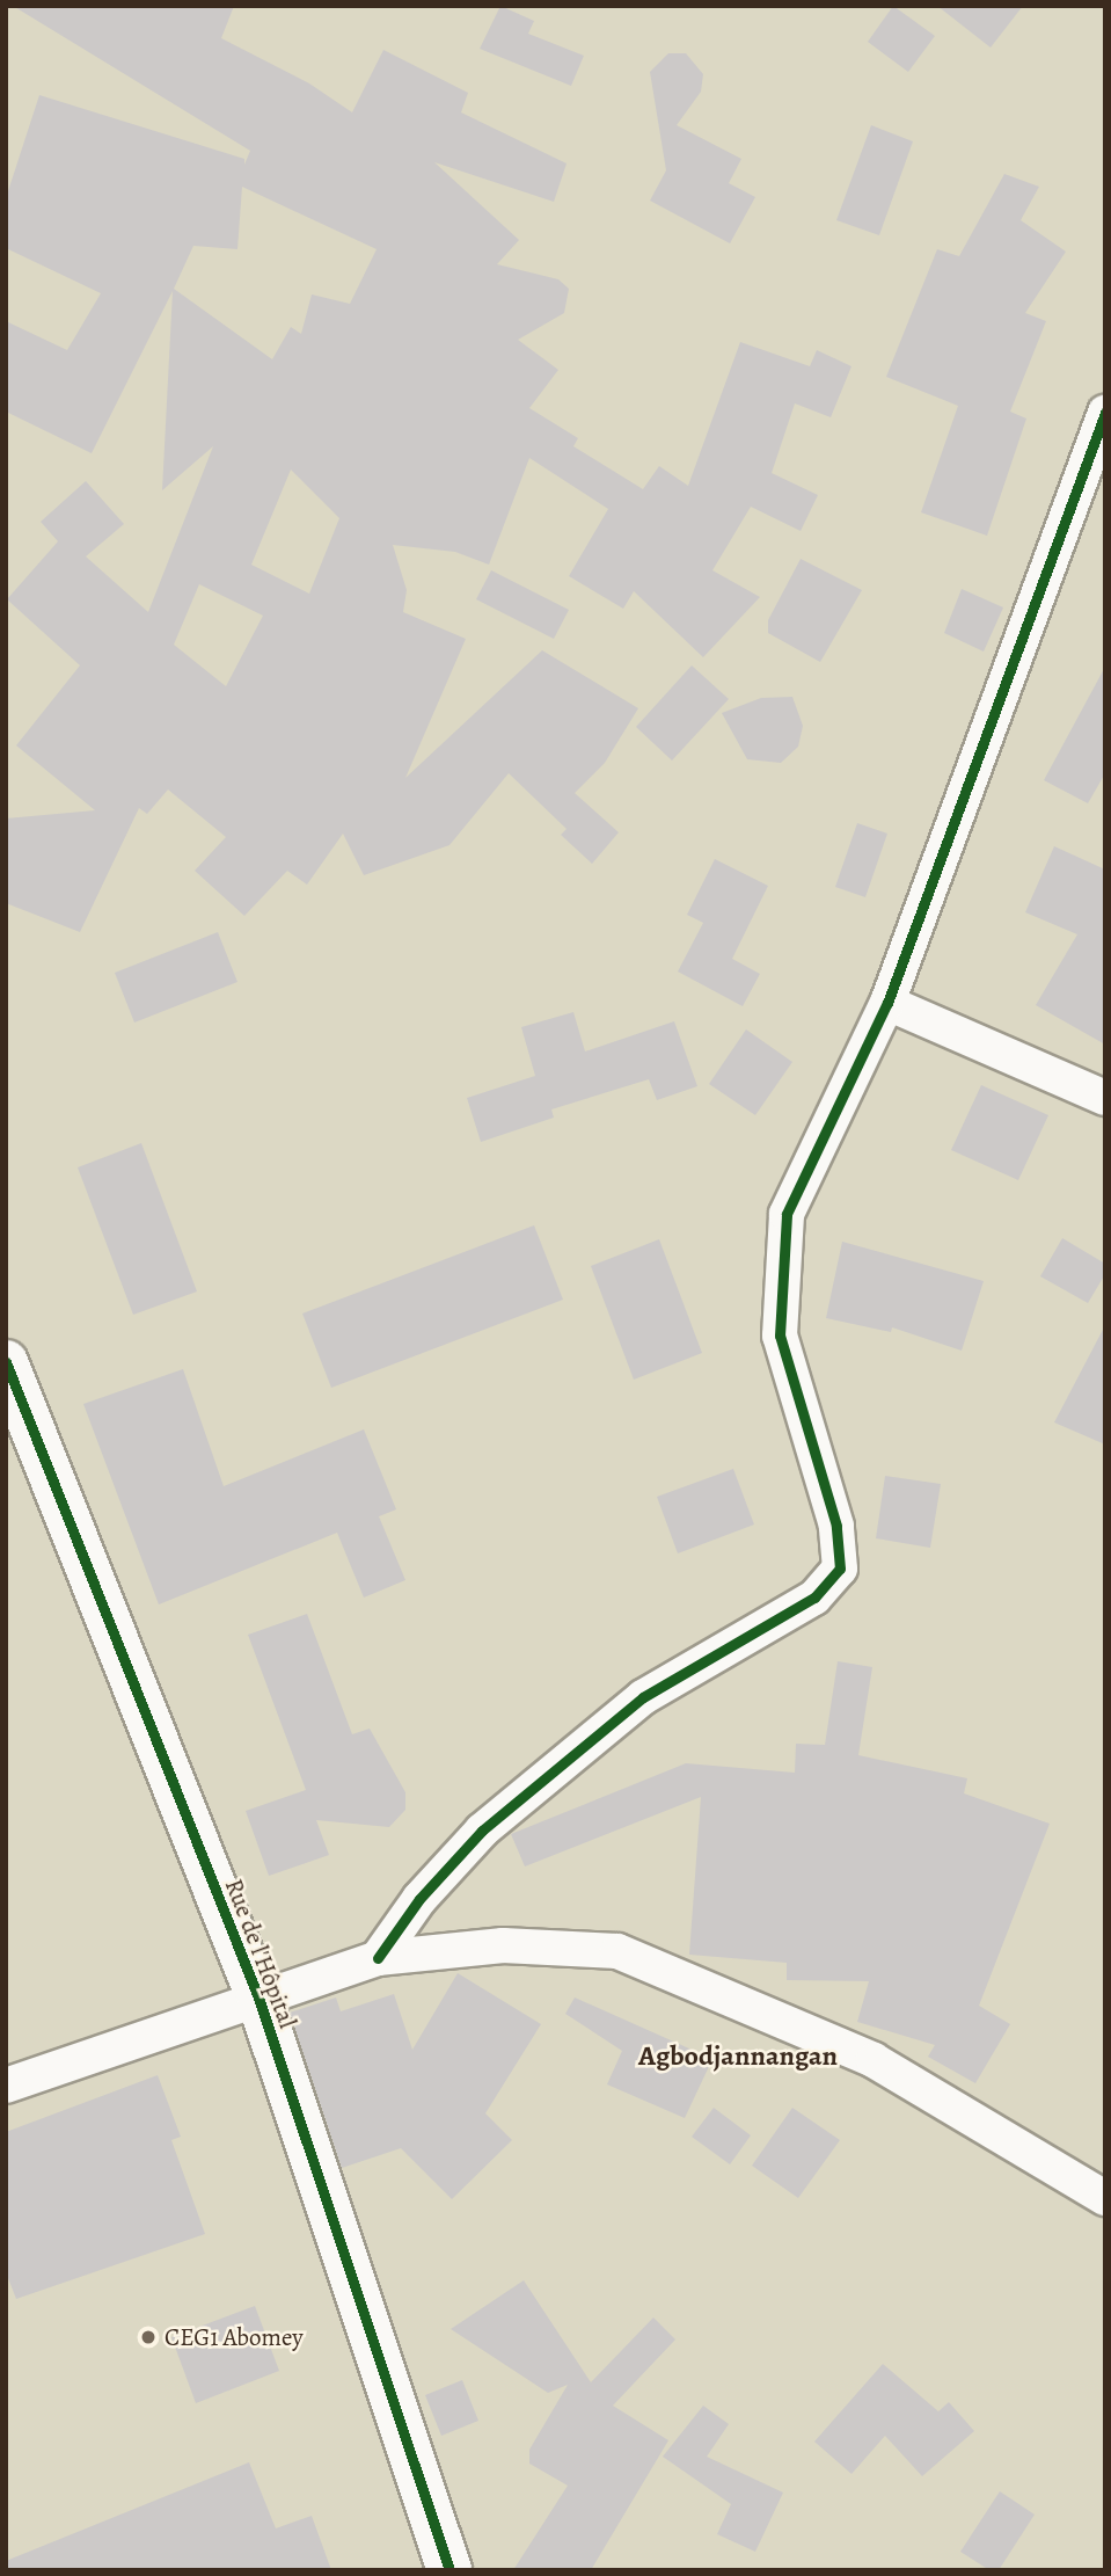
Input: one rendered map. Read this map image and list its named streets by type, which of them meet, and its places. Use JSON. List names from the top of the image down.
{
  "streets": {
    "street": ["Rue de l'Hôpital"]
  },
  "districts": ["Agbodjannangan"],
  "places": ["CEG1 Abomey"]
}
